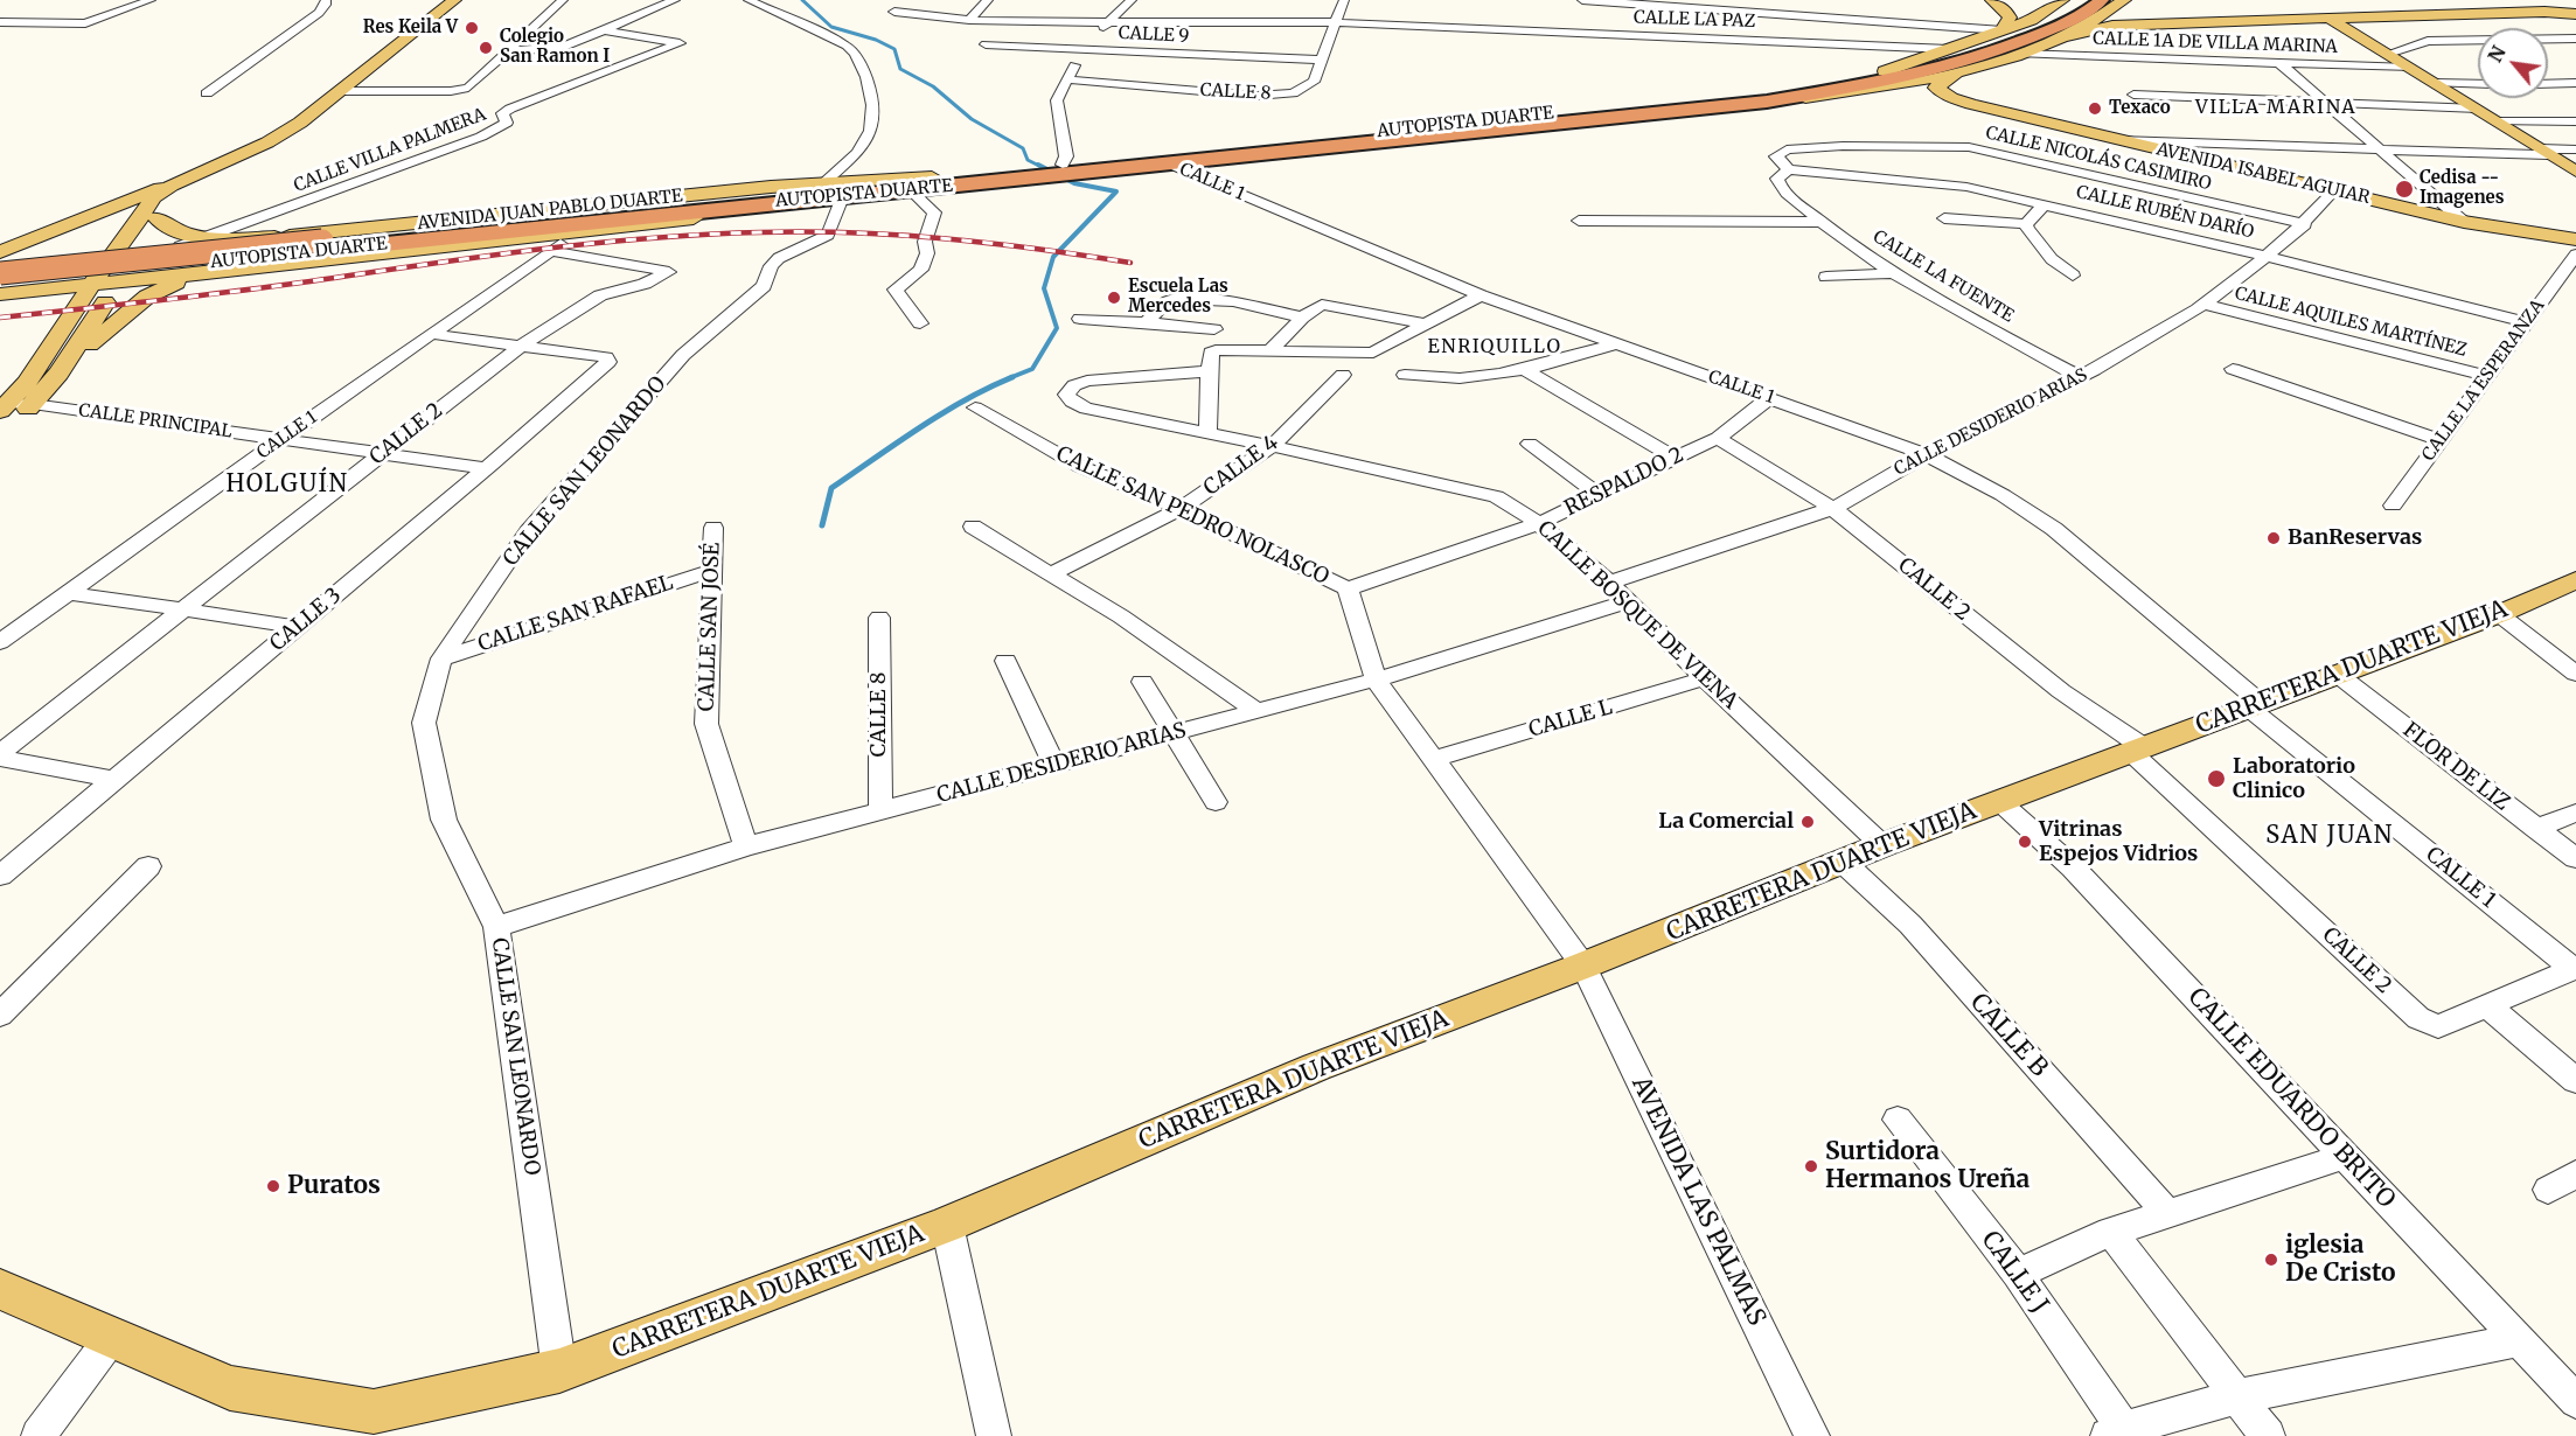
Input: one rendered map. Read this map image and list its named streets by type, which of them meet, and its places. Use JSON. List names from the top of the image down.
{
  "streets": {
    "highway": ["AUTOPISTA DUARTE"],
    "main road": ["AVENIDA ISABEL AGUIAR", "AVENIDA JUAN PABLO DUARTE", "CARRETERA DUARTE VIEJA"],
    "street": [
      "CALLE LA PAZ",
      "CALLE 9",
      "CALLE 1A DE VILLA MARINA",
      "CALLE 8",
      "CALLE VILLA PALMERA",
      "CALLE NICOLÁS CASIMIRO",
      "CALLE 1",
      "CALLE RUBÉN DARÍO",
      "CALLE LA FUENTE",
      "CALLE AQUILES MARTÍNEZ",
      "CALLE LA ESPERANZA",
      "CALLE PRINCIPAL",
      "CALLE DESIDERIO ARIAS",
      "CALLE 2",
      "CALLE 4",
      "CALLE SAN LEONARDO",
      "RESPALDO 2",
      "CALLE SAN PEDRO NOLASCO",
      "CALLE SAN RAFAEL",
      "CALLE BOSQUE DE VIENA",
      "CALLE 3",
      "CALLE SAN JOSÉ",
      "CALLE L",
      "FLOR DE LIZ",
      "CALLE B",
      "CALLE EDUARDO BRITO",
      "AVENIDA LAS PALMAS",
      "CALLE J"
    ]
  },
  "crossings": [
    ["CALLE LA PAZ", "CALLE 8"],
    ["CALLE LA PAZ", "AUTOPISTA DUARTE"],
    ["CALLE 9", "CALLE 8"],
    ["CALLE 1A DE VILLA MARINA", "AUTOPISTA DUARTE"],
    ["CALLE 8", "CALLE DESIDERIO ARIAS"],
    ["AUTOPISTA DUARTE", "AVENIDA ISABEL AGUIAR"],
    ["AUTOPISTA DUARTE", "CALLE 1"],
    ["AUTOPISTA DUARTE", "AVENIDA JUAN PABLO DUARTE"],
    ["AUTOPISTA DUARTE", "CALLE SAN LEONARDO"],
    ["CALLE VILLA PALMERA", "AVENIDA JUAN PABLO DUARTE"],
    ["CALLE NICOLÁS CASIMIRO", "CALLE RUBÉN DARÍO"],
    ["CALLE NICOLÁS CASIMIRO", "CALLE LA FUENTE"],
    ["CALLE NICOLÁS CASIMIRO", "CALLE DESIDERIO ARIAS"],
    ["AVENIDA ISABEL AGUIAR", "CALLE DESIDERIO ARIAS"],
    ["CALLE 1", "CALLE PRINCIPAL"],
    ["CALLE 1", "CALLE DESIDERIO ARIAS"],
    ["CALLE 1", "CALLE 2"],
    ["CALLE 1", "RESPALDO 2"],
    ["CALLE 1", "CARRETERA DUARTE VIEJA"],
    ["CALLE RUBÉN DARÍO", "CALLE LA FUENTE"],
    ["CALLE RUBÉN DARÍO", "CALLE LA ESPERANZA"],
    ["CALLE RUBÉN DARÍO", "CALLE DESIDERIO ARIAS"],
    ["CALLE LA FUENTE", "CALLE DESIDERIO ARIAS"],
    ["CALLE AQUILES MARTÍNEZ", "CALLE LA ESPERANZA"],
    ["CALLE AQUILES MARTÍNEZ", "CALLE DESIDERIO ARIAS"],
    ["CALLE PRINCIPAL", "CALLE 2"],
    ["CALLE PRINCIPAL", "CALLE 3"],
    ["CALLE DESIDERIO ARIAS", "CALLE 2"],
    ["CALLE DESIDERIO ARIAS", "CALLE SAN LEONARDO"],
    ["CALLE DESIDERIO ARIAS", "CALLE SAN PEDRO NOLASCO"],
    ["CALLE DESIDERIO ARIAS", "CALLE BOSQUE DE VIENA"],
    ["CALLE DESIDERIO ARIAS", "CALLE SAN JOSÉ"],
    ["CALLE 2", "RESPALDO 2"],
    ["CALLE 2", "CALLE 3"],
    ["CALLE 2", "CARRETERA DUARTE VIEJA"],
    ["CALLE 4", "CALLE SAN PEDRO NOLASCO"],
    ["CALLE 4", "CALLE BOSQUE DE VIENA"],
    ["CALLE SAN LEONARDO", "CALLE SAN RAFAEL"],
    ["CALLE SAN LEONARDO", "CARRETERA DUARTE VIEJA"],
    ["RESPALDO 2", "CALLE SAN PEDRO NOLASCO"],
    ["RESPALDO 2", "CALLE BOSQUE DE VIENA"],
    ["CALLE SAN PEDRO NOLASCO", "CARRETERA DUARTE VIEJA"],
    ["CALLE SAN PEDRO NOLASCO", "CALLE L"],
    ["CALLE SAN PEDRO NOLASCO", "AVENIDA LAS PALMAS"],
    ["CALLE SAN RAFAEL", "CALLE SAN JOSÉ"],
    ["CALLE BOSQUE DE VIENA", "CARRETERA DUARTE VIEJA"],
    ["CALLE BOSQUE DE VIENA", "CALLE L"],
    ["CARRETERA DUARTE VIEJA", "FLOR DE LIZ"],
    ["CARRETERA DUARTE VIEJA", "CALLE B"],
    ["CARRETERA DUARTE VIEJA", "CALLE EDUARDO BRITO"],
    ["CARRETERA DUARTE VIEJA", "AVENIDA LAS PALMAS"]
  ],
  "districts": [
    "VILLA MARINA",
    "ENRIQUILLO",
    "HOLGUÍN",
    "SAN JUAN"
  ],
  "places": [
    "Res Keila V",
    "Colegio San Ramon I",
    "Texaco",
    "Cedisa -- Imagenes",
    "Escuela Las Mercedes",
    "BanReservas",
    "Laboratorio Clinico",
    "La Comercial",
    "Vitrinas Espejos Vidrios",
    "Surtidora Hermanos Ureña",
    "Puratos",
    "iglesia De Cristo"
  ],
  "north": "top left"
}
